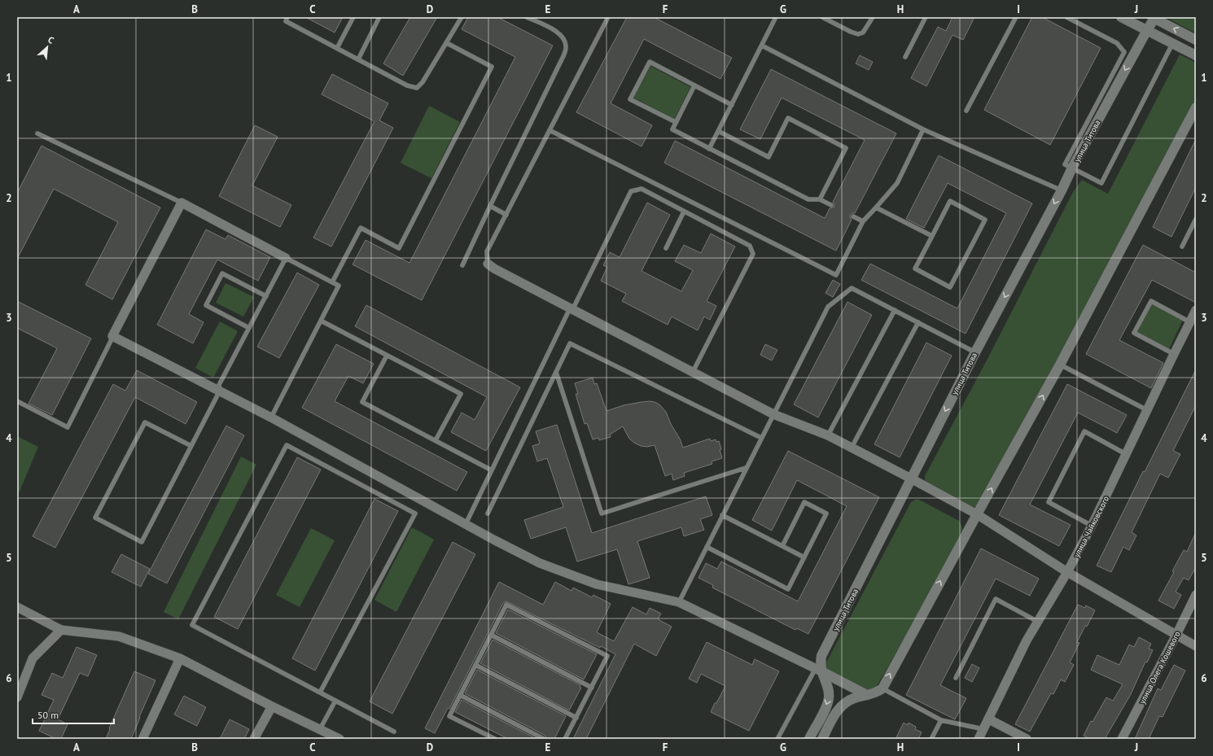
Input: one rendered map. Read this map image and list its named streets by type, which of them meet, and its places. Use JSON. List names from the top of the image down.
{
  "streets": {
    "street": ["улица Титова", "улица Чайковского", "улица Олега Кошевого"]
  },
  "scale_bar": "50 m",
  "north": "top right",
  "grid": {
    "columns": [
      "A",
      "B",
      "C",
      "D",
      "E",
      "F",
      "G",
      "H",
      "I",
      "J"
    ],
    "rows": [
      "1",
      "2",
      "3",
      "4",
      "5",
      "6"
    ]
  }
}
